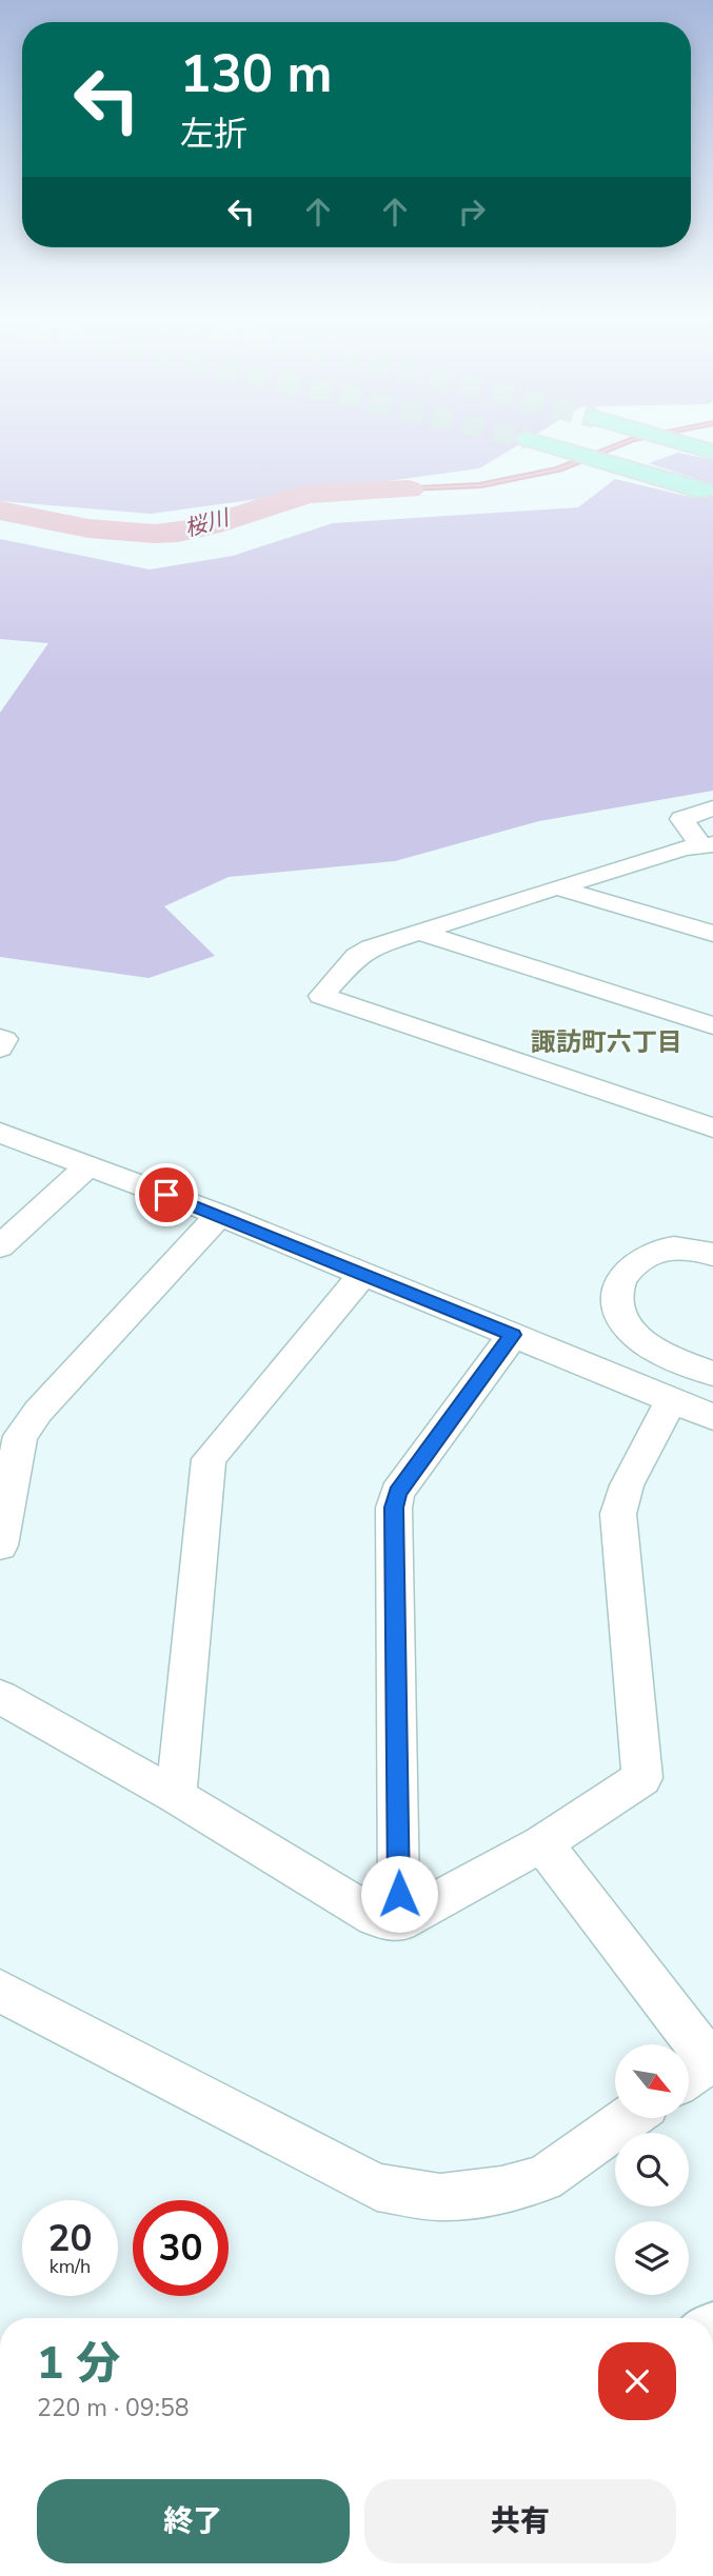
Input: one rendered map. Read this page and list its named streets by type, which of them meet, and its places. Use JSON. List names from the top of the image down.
{
  "districts": ["諏訪町六丁目"],
  "water": ["桜川"],
  "north": "bottom right",
  "page": {
    "turn": ["130 m", "左折"],
    "speed": "20 km/h",
    "limit": "30",
    "heading": ["1 分", "220 m · 09:58"],
    "buttons": ["終了", "共有"]
  }
}
